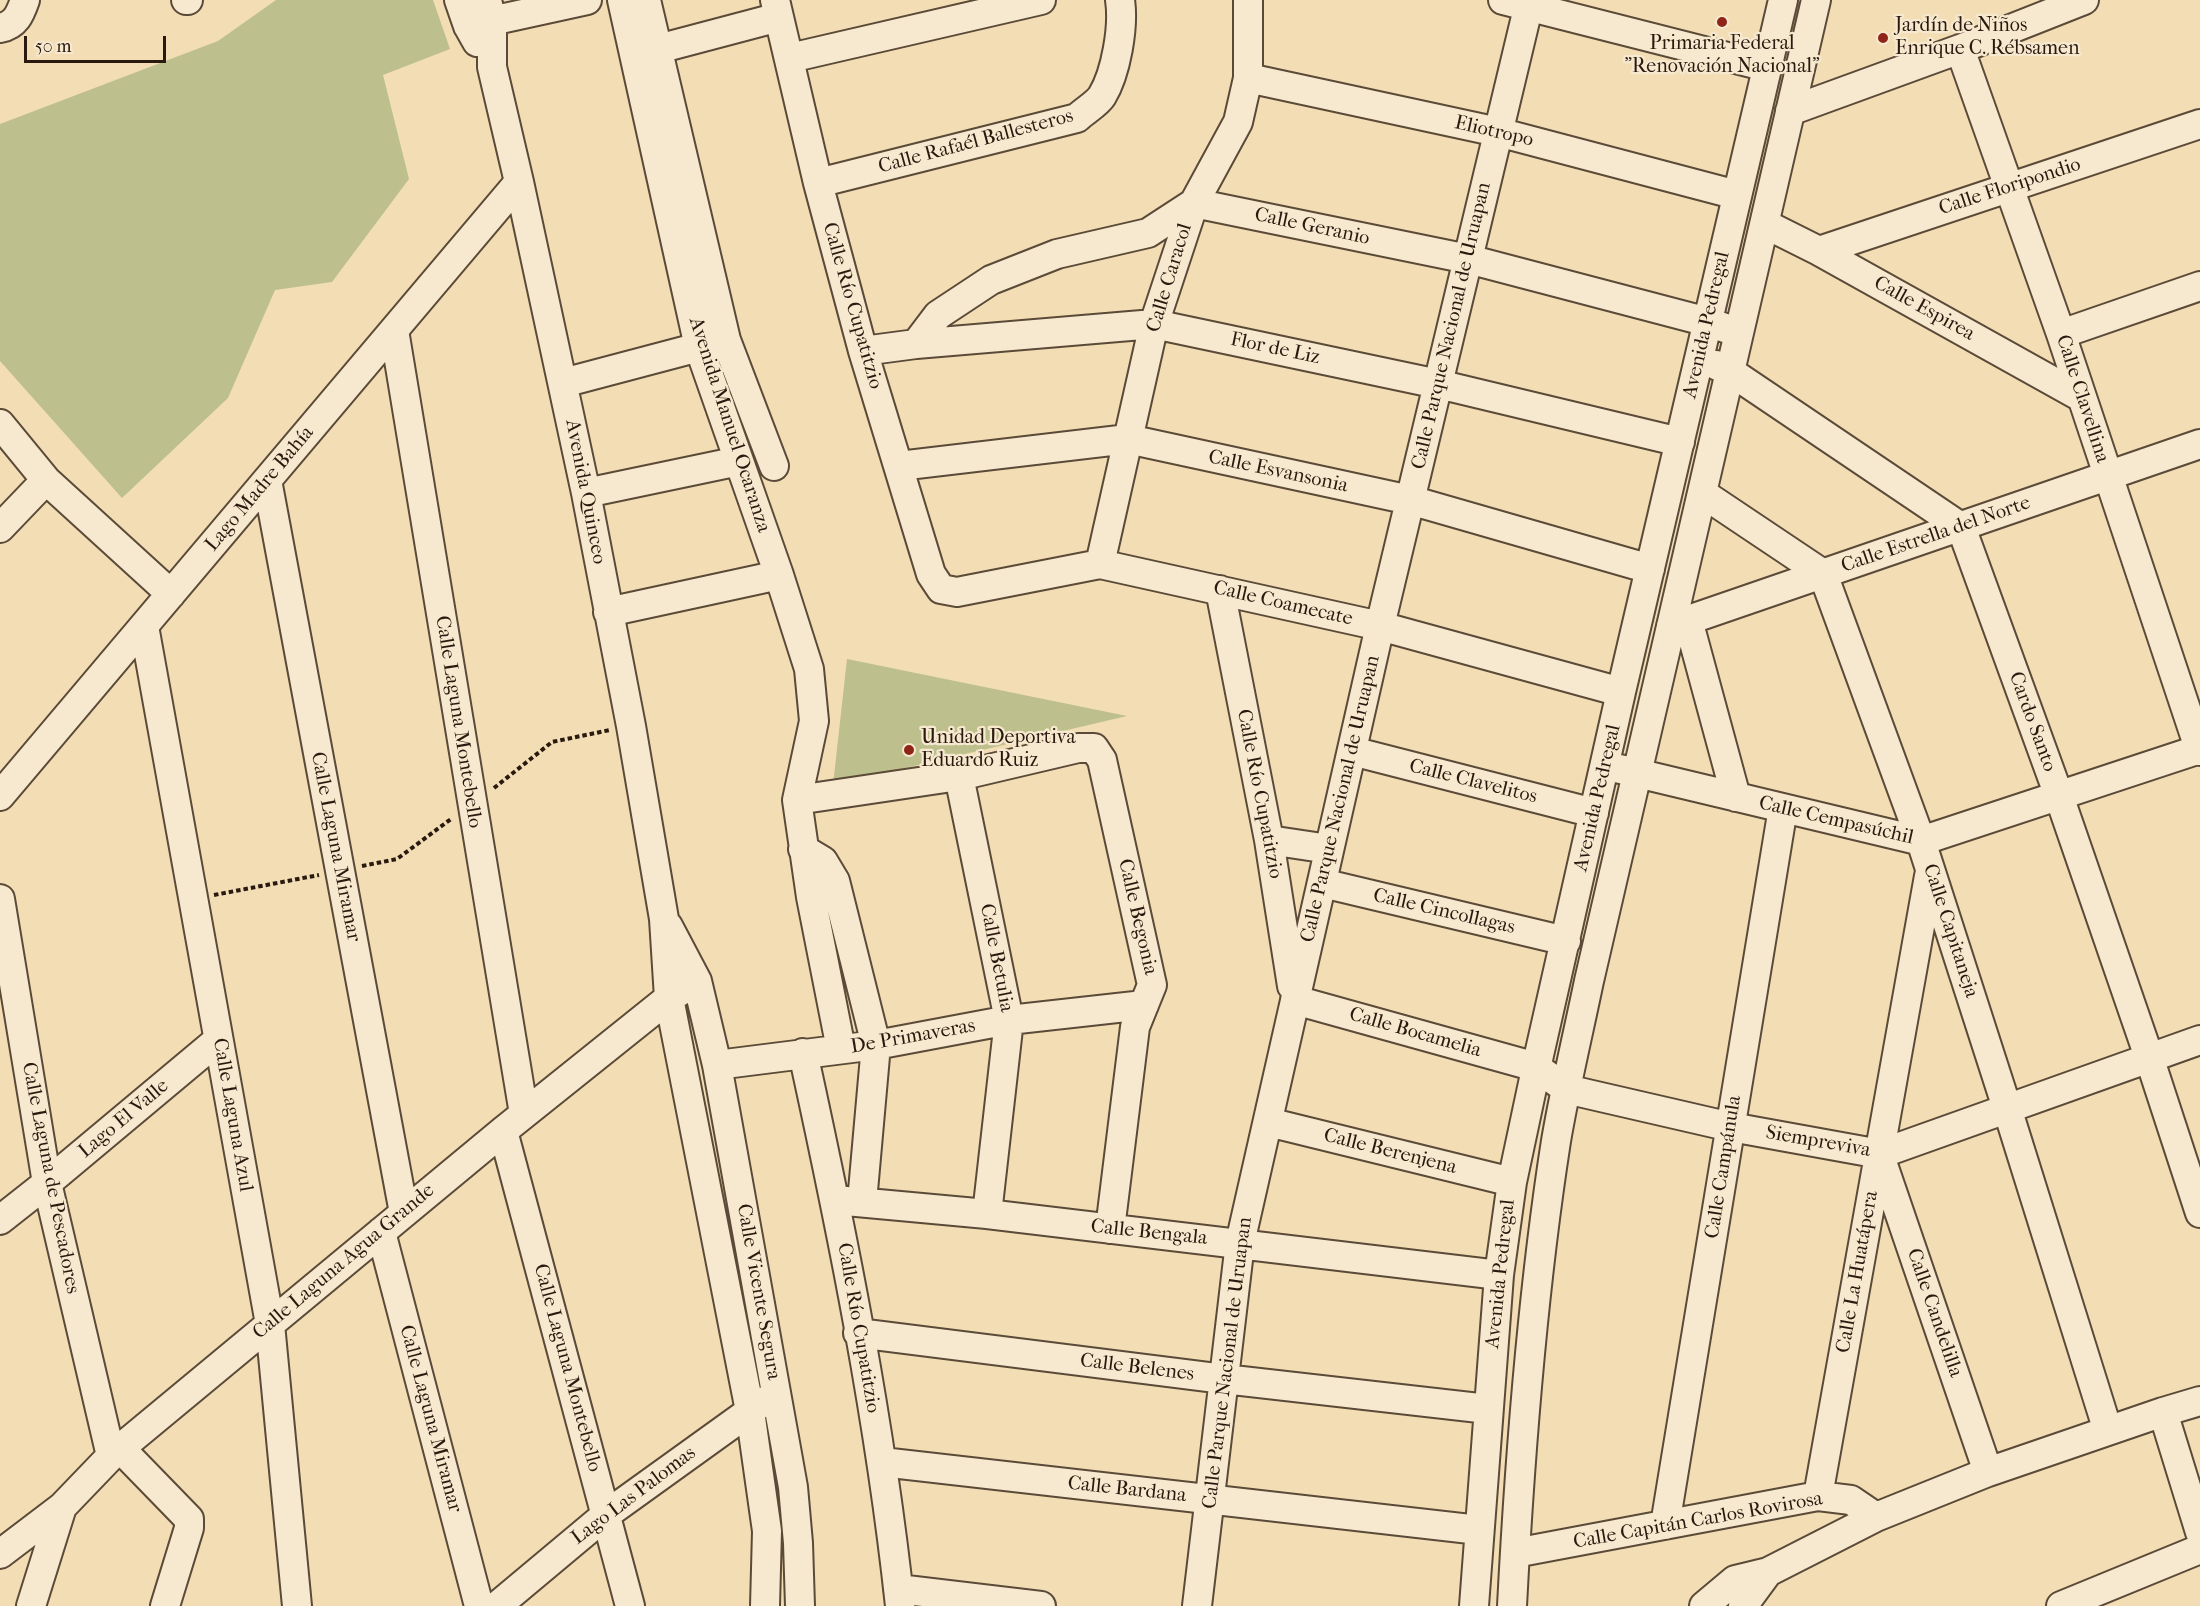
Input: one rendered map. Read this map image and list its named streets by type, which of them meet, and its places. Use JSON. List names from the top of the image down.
{
  "streets": {
    "street": [
      "Eliotropo",
      "Calle Rafaél Ballesteros",
      "Calle Floripondio",
      "Calle Geranio",
      "Calle Caracol",
      "Calle Río Cupatitzio",
      "Calle Espirea",
      "Avenida Pedregal",
      "Calle Parque Nacional de Uruapan",
      "Flor de Liz",
      "Calle Clavellina",
      "Avenida Manuel Ocaranza",
      "Calle Esvansonia",
      "Lago Madre Bahía",
      "Avenida Quinceo",
      "Calle Estrella del Norte",
      "Calle Coamecate",
      "Calle Laguna Montebello",
      "Cardo Santo",
      "Calle Clavelitos",
      "Calle Cempasúchil",
      "Calle Laguna Miramar",
      "Calle Cincollagas",
      "Calle Begonia",
      "Calle Capitaneja",
      "Calle Betulia",
      "Calle Bocamelia",
      "De Primaveras",
      "Calle Laguna Azul",
      "Lago El Valle",
      "Siempreviva",
      "Calle Berenjena",
      "Calle Campánula",
      "Calle Laguna de Pescadores",
      "Calle Bengala",
      "Calle Laguna Agua Grande",
      "Calle La Huatápera",
      "Calle Vicente Segura",
      "Calle Candelilla",
      "Calle Belenes",
      "Calle Bardana",
      "Lago Las Palomas",
      "Calle Capitán Carlos Rovirosa"
    ]
  },
  "crossings": [
    ["Eliotropo", "Calle Caracol"],
    ["Eliotropo", "Avenida Pedregal"],
    ["Eliotropo", "Calle Parque Nacional de Uruapan"],
    ["Calle Rafaél Ballesteros", "Calle Río Cupatitzio"],
    ["Calle Floripondio", "Calle Espirea"],
    ["Calle Floripondio", "Calle Clavellina"],
    ["Calle Geranio", "Calle Caracol"],
    ["Calle Geranio", "Avenida Pedregal"],
    ["Calle Geranio", "Calle Parque Nacional de Uruapan"],
    ["Calle Caracol", "Flor de Liz"],
    ["Calle Caracol", "Calle Esvansonia"],
    ["Calle Caracol", "Calle Coamecate"],
    ["Calle Río Cupatitzio", "Calle Parque Nacional de Uruapan"],
    ["Calle Río Cupatitzio", "Flor de Liz"],
    ["Calle Río Cupatitzio", "Calle Esvansonia"],
    ["Calle Río Cupatitzio", "Calle Coamecate"],
    ["Calle Río Cupatitzio", "Calle Bocamelia"],
    ["Calle Río Cupatitzio", "De Primaveras"],
    ["Calle Río Cupatitzio", "Calle Bengala"],
    ["Calle Río Cupatitzio", "Calle Belenes"],
    ["Calle Río Cupatitzio", "Calle Bardana"],
    ["Calle Espirea", "Avenida Pedregal"],
    ["Calle Espirea", "Calle Clavellina"],
    ["Avenida Pedregal", "Flor de Liz"],
    ["Avenida Pedregal", "Calle Esvansonia"],
    ["Avenida Pedregal", "Calle Estrella del Norte"],
    ["Avenida Pedregal", "Calle Coamecate"],
    ["Avenida Pedregal", "Calle Clavelitos"],
    ["Avenida Pedregal", "Calle Cempasúchil"],
    ["Avenida Pedregal", "Calle Cincollagas"],
    ["Avenida Pedregal", "Calle Bocamelia"],
    ["Avenida Pedregal", "Siempreviva"],
    ["Avenida Pedregal", "Calle Berenjena"],
    ["Avenida Pedregal", "Calle Bengala"],
    ["Avenida Pedregal", "Calle Belenes"],
    ["Avenida Pedregal", "Calle Bardana"],
    ["Avenida Pedregal", "Calle Capitán Carlos Rovirosa"],
    ["Calle Parque Nacional de Uruapan", "Flor de Liz"],
    ["Calle Parque Nacional de Uruapan", "Calle Esvansonia"],
    ["Calle Parque Nacional de Uruapan", "Calle Coamecate"],
    ["Calle Parque Nacional de Uruapan", "Calle Clavelitos"],
    ["Calle Parque Nacional de Uruapan", "Calle Cincollagas"],
    ["Calle Parque Nacional de Uruapan", "Calle Bocamelia"],
    ["Calle Parque Nacional de Uruapan", "Calle Berenjena"],
    ["Calle Parque Nacional de Uruapan", "Calle Bengala"],
    ["Calle Parque Nacional de Uruapan", "Calle Belenes"],
    ["Calle Parque Nacional de Uruapan", "Calle Bardana"],
    ["Calle Clavellina", "Calle Estrella del Norte"],
    ["Calle Clavellina", "Calle Cempasúchil"],
    ["Avenida Manuel Ocaranza", "De Primaveras"],
    ["Lago Madre Bahía", "Avenida Quinceo"],
    ["Lago Madre Bahía", "Calle Laguna Montebello"],
    ["Lago Madre Bahía", "Calle Laguna Miramar"],
    ["Lago Madre Bahía", "Calle Laguna Azul"],
    ["Avenida Quinceo", "Calle Laguna Agua Grande"],
    ["Avenida Quinceo", "Calle Vicente Segura"],
    ["Calle Estrella del Norte", "Cardo Santo"],
    ["Calle Estrella del Norte", "Calle Capitaneja"],
    ["Calle Laguna Montebello", "Calle Laguna Agua Grande"],
    ["Calle Laguna Montebello", "Lago Las Palomas"],
    ["Cardo Santo", "Calle Cempasúchil"],
    ["Cardo Santo", "Siempreviva"],
    ["Calle Cempasúchil", "Calle Capitaneja"],
    ["Calle Cempasúchil", "Calle Campánula"],
    ["Calle Laguna Miramar", "Calle Laguna Agua Grande"],
    ["Calle Begonia", "Calle Betulia"],
    ["Calle Begonia", "De Primaveras"],
    ["Calle Begonia", "Calle Bengala"],
    ["Calle Capitaneja", "Siempreviva"],
    ["Calle Capitaneja", "Calle La Huatápera"],
    ["Calle Capitaneja", "Calle Capitán Carlos Rovirosa"],
    ["Calle Betulia", "De Primaveras"],
    ["Calle Betulia", "Calle Bengala"],
    ["Calle Bocamelia", "Siempreviva"],
    ["De Primaveras", "Calle Vicente Segura"],
    ["Calle Laguna Azul", "Lago El Valle"],
    ["Calle Laguna Azul", "Calle Laguna Agua Grande"],
    ["Lago El Valle", "Calle Laguna de Pescadores"],
    ["Siempreviva", "Calle Campánula"],
    ["Siempreviva", "Calle La Huatápera"],
    ["Siempreviva", "Calle Candelilla"],
    ["Calle Campánula", "Calle Capitán Carlos Rovirosa"],
    ["Calle Laguna de Pescadores", "Calle Laguna Agua Grande"],
    ["Calle Laguna Agua Grande", "Calle Vicente Segura"],
    ["Calle La Huatápera", "Calle Candelilla"],
    ["Calle La Huatápera", "Calle Capitán Carlos Rovirosa"],
    ["Calle Vicente Segura", "Lago Las Palomas"],
    ["Calle Candelilla", "Calle Capitán Carlos Rovirosa"]
  ],
  "places": ["Primaria Federal \"Renovación Nacional\"", "Jardín de Niños Enrique C. Rébsamen", "Unidad Deportiva Eduardo Ruiz"],
  "scale_bar": "50 m"
}
